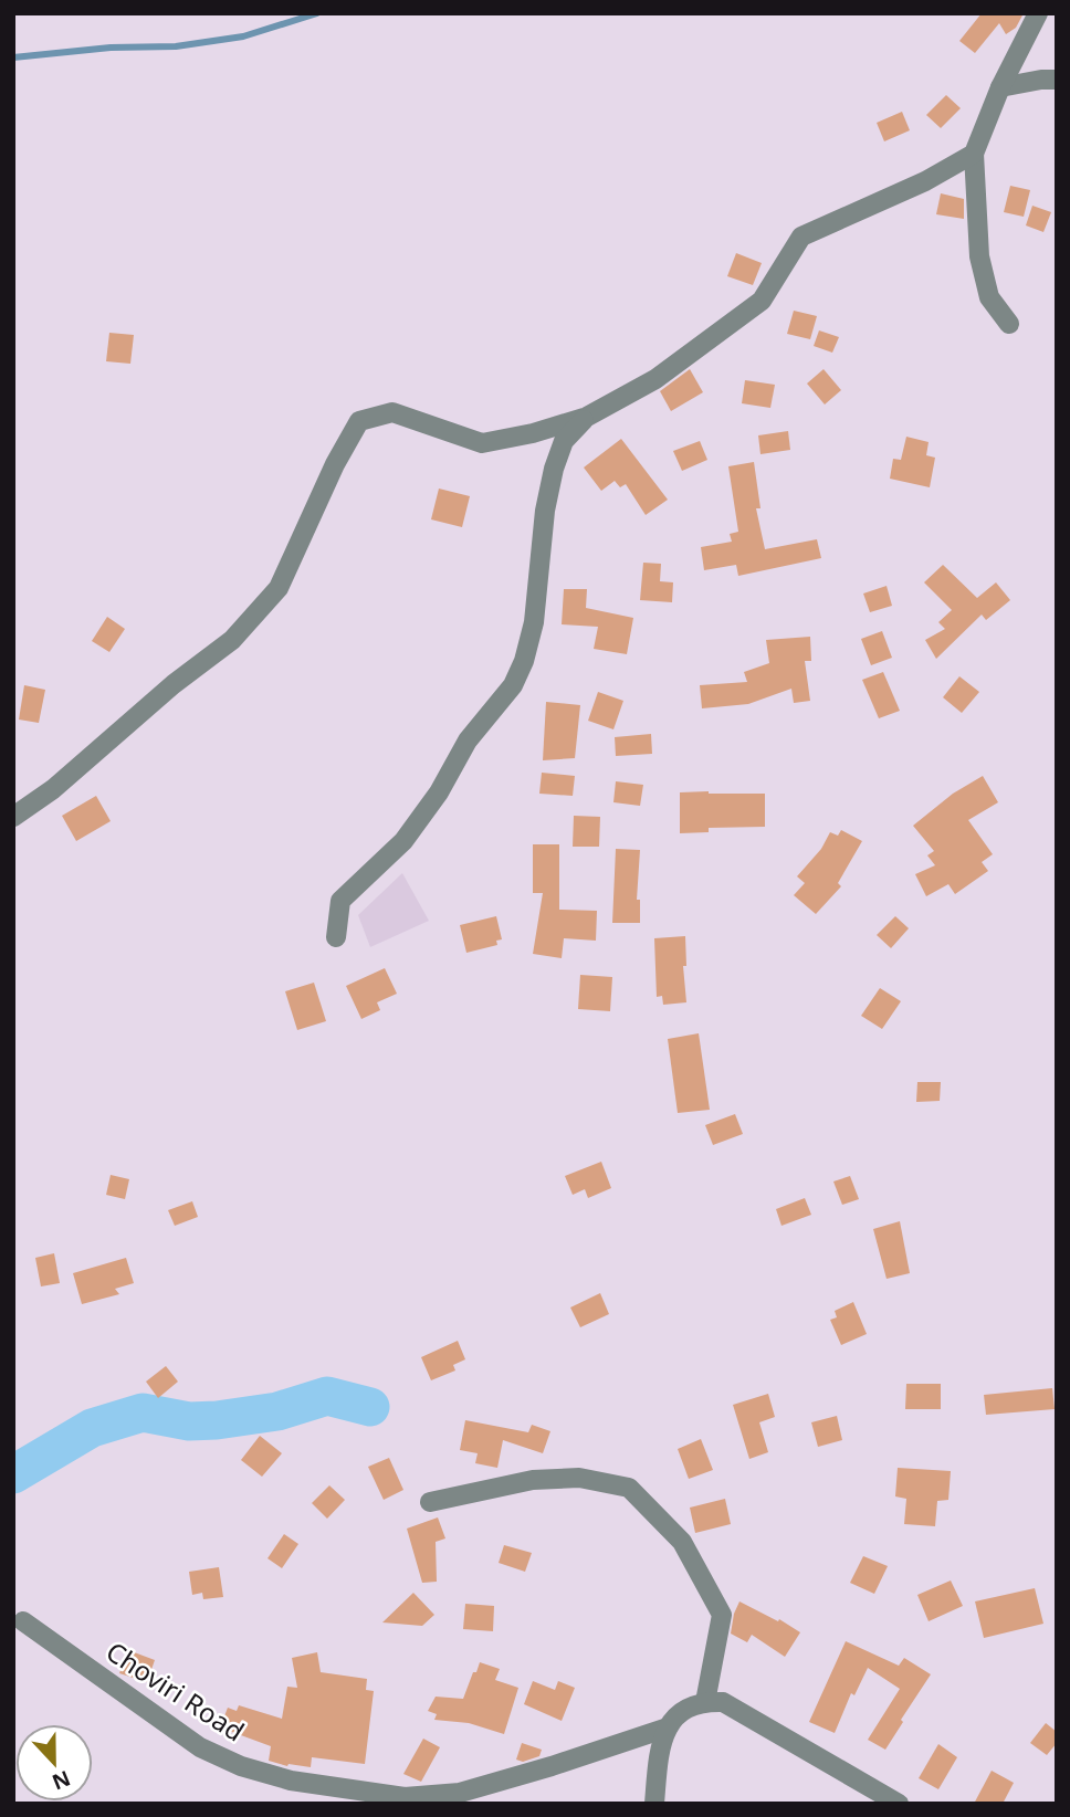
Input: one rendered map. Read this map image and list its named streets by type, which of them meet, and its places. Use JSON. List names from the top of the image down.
{
  "streets": {
    "street": ["Choviri Road"]
  },
  "north": "bottom"
}
